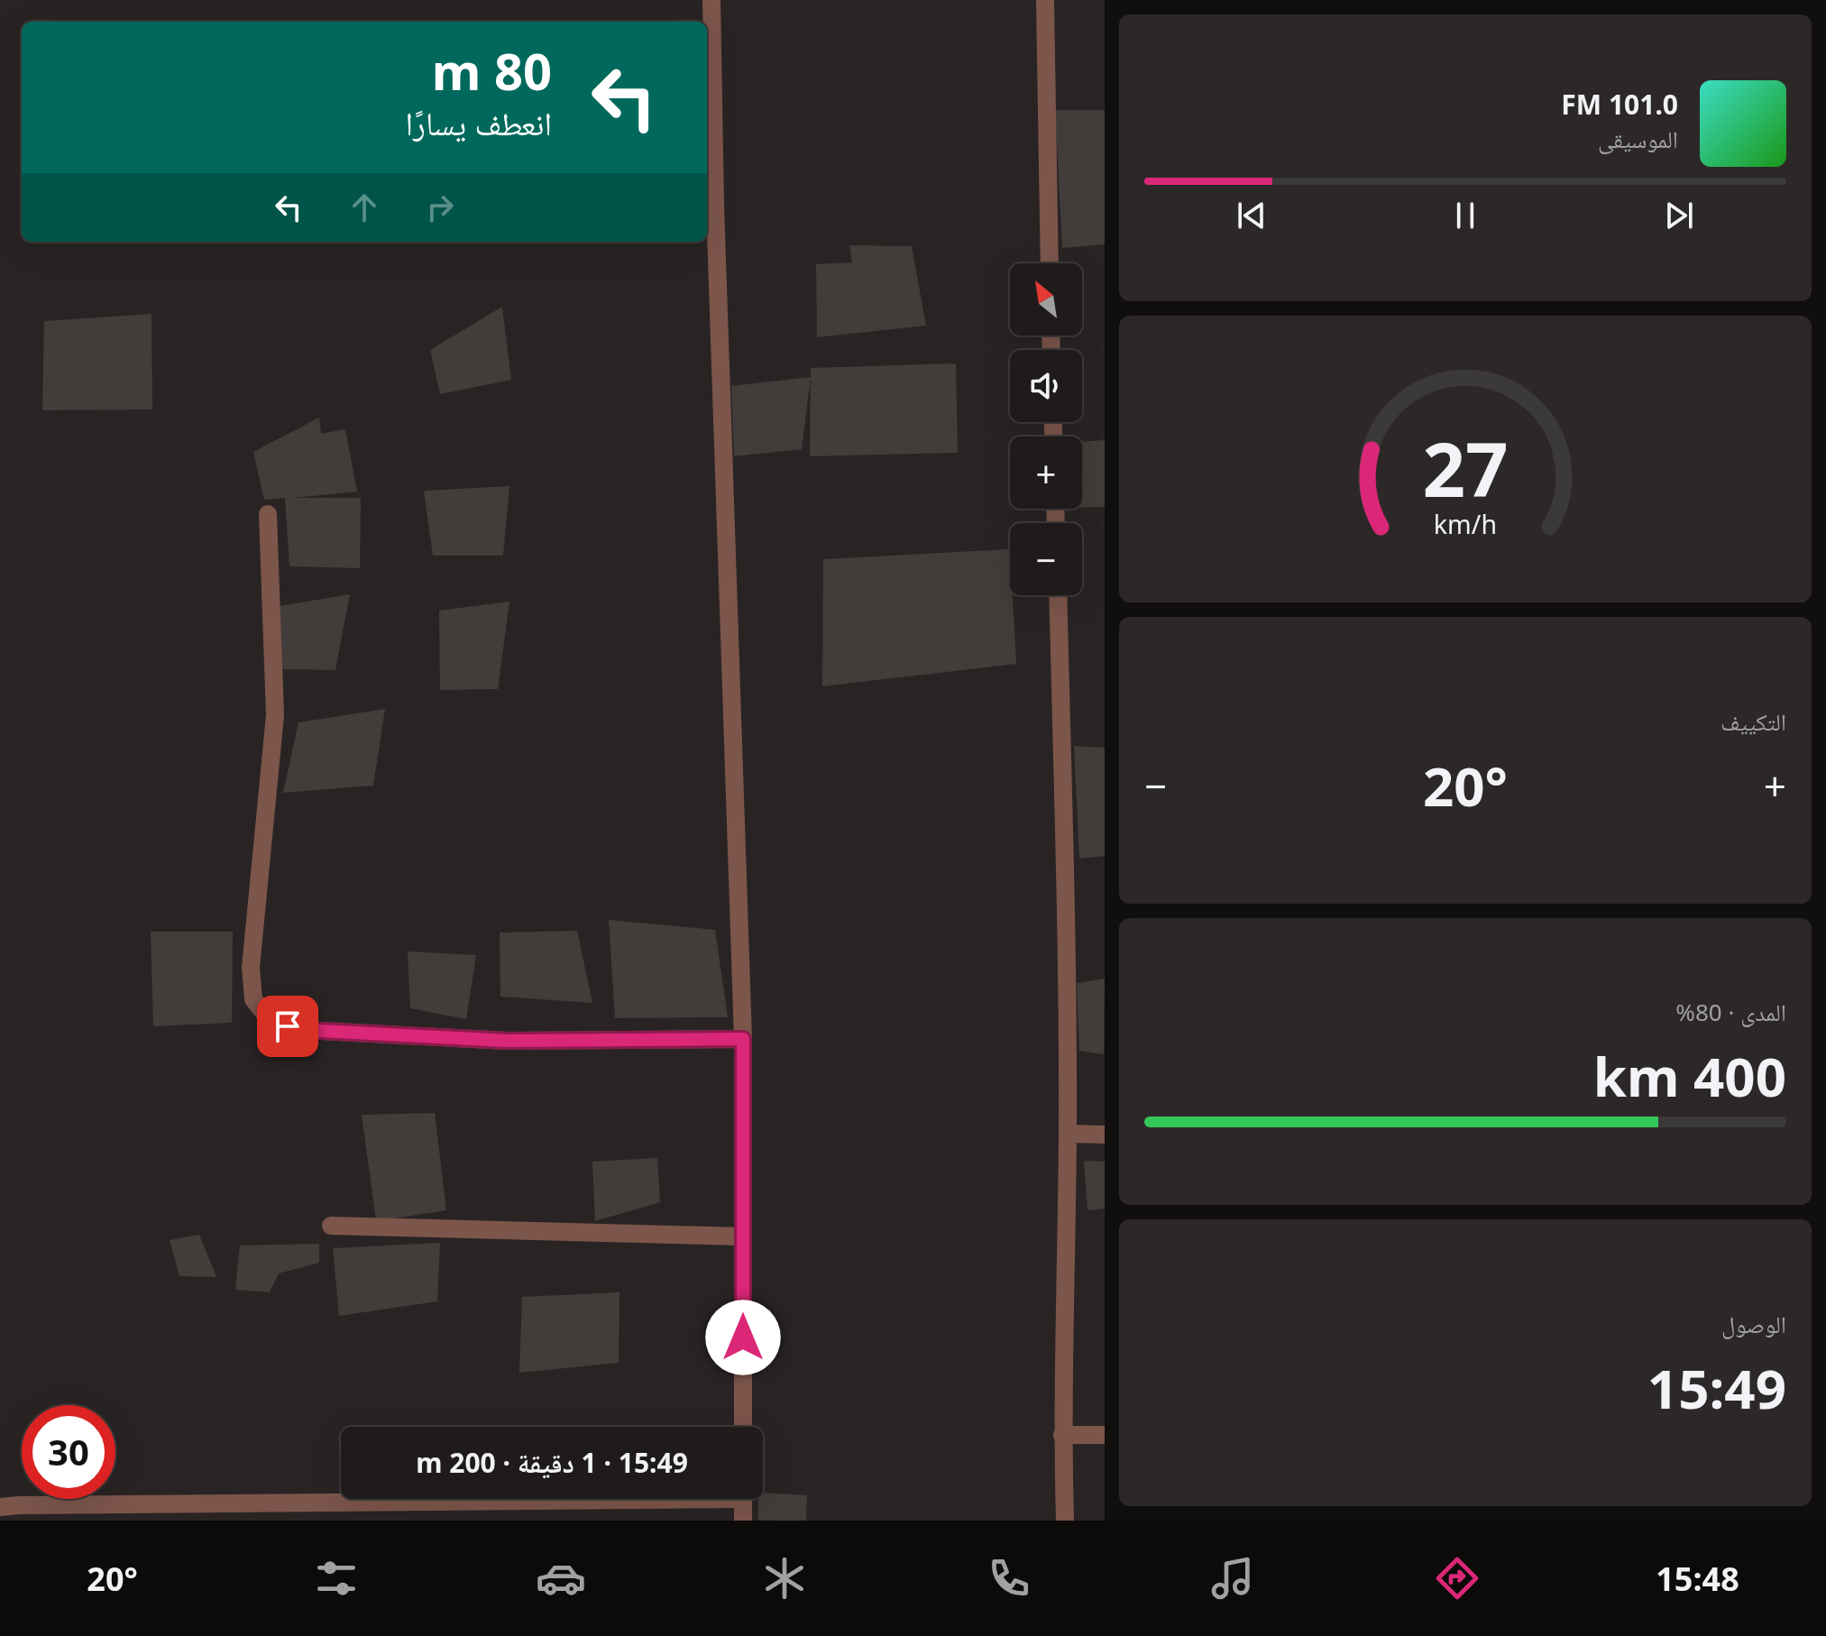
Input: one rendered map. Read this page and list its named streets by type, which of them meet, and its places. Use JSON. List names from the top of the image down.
{
  "north": "top left",
  "page": {
    "turn": ["80 m", "انعطف يسارًا"],
    "song": ["101.0 FM", "الموسيقى"],
    "map_buttons": ["+", "−"],
    "tile": [
      "التكييف",
      ["المدى · 80%", "400 km"],
      ["الوصول", "15:49"]
    ],
    "heat": ["−", "20°", "+"],
    "limit": "30",
    "trip": "15:49 · 1 دقيقة · 200 m",
    "tabs": ["15:48", "20°"],
    "gauge": ["27", "km/h"]
  }
}
